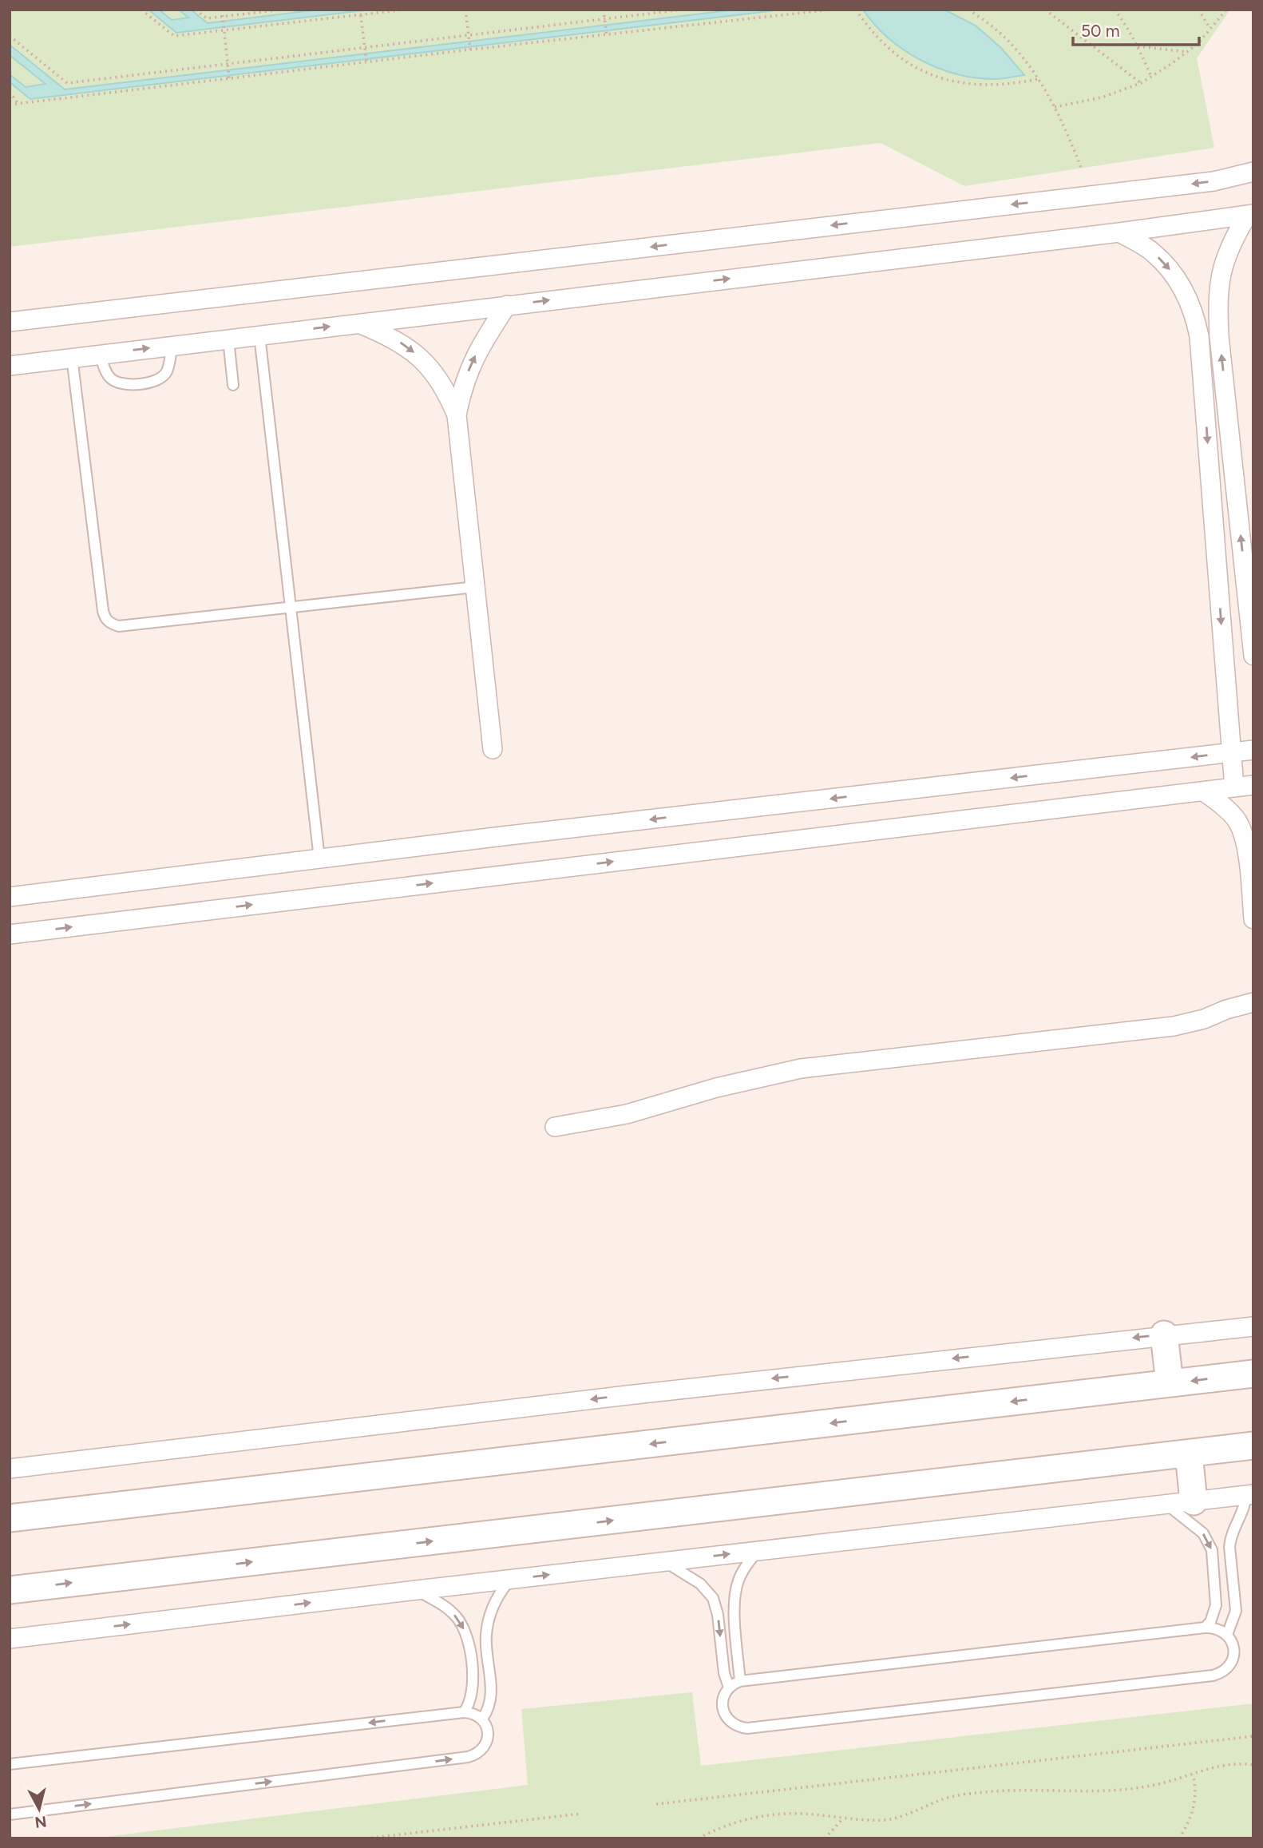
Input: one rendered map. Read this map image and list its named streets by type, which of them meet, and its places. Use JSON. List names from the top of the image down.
{
  "scale_bar": "50 m",
  "north": "bottom"
}
